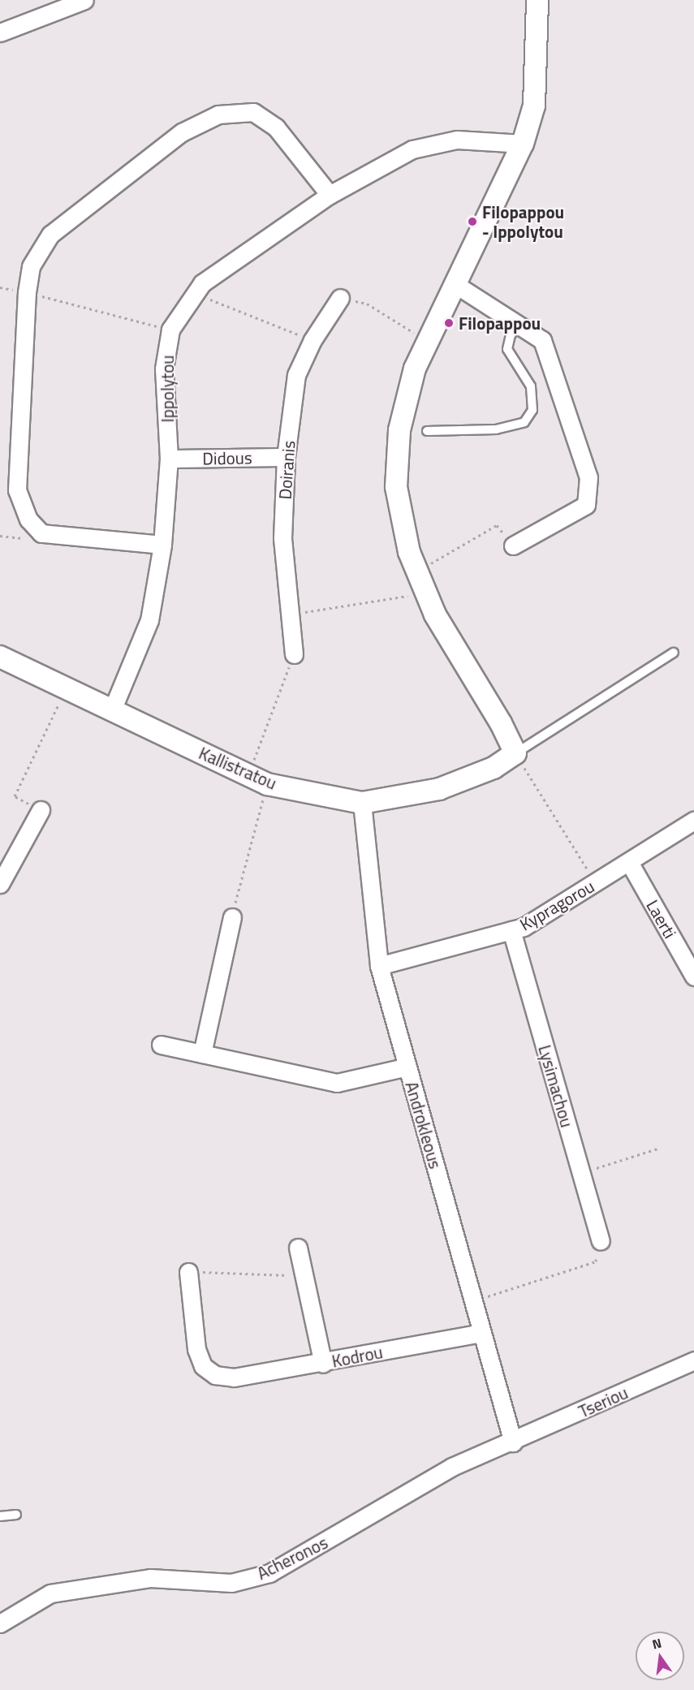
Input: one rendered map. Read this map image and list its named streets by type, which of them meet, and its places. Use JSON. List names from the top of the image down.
{
  "streets": {
    "street": [
      "Ippolytou",
      "Didous",
      "Doiranis",
      "Kallistratou",
      "Kypragorou",
      "Laerti",
      "Lysimachou",
      "Androkleous",
      "Kodrou",
      "Tseriou",
      "Acheronos"
    ]
  },
  "crossings": [
    ["Ippolytou", "Didous"],
    ["Ippolytou", "Kallistratou"],
    ["Didous", "Doiranis"],
    ["Kallistratou", "Androkleous"],
    ["Kypragorou", "Laerti"],
    ["Kypragorou", "Lysimachou"],
    ["Kypragorou", "Androkleous"],
    ["Androkleous", "Kodrou"],
    ["Androkleous", "Tseriou"],
    ["Androkleous", "Acheronos"],
    ["Tseriou", "Acheronos"]
  ],
  "places": ["Filopappou - Ippolytou", "Filopappou"],
  "north": "top"
}
